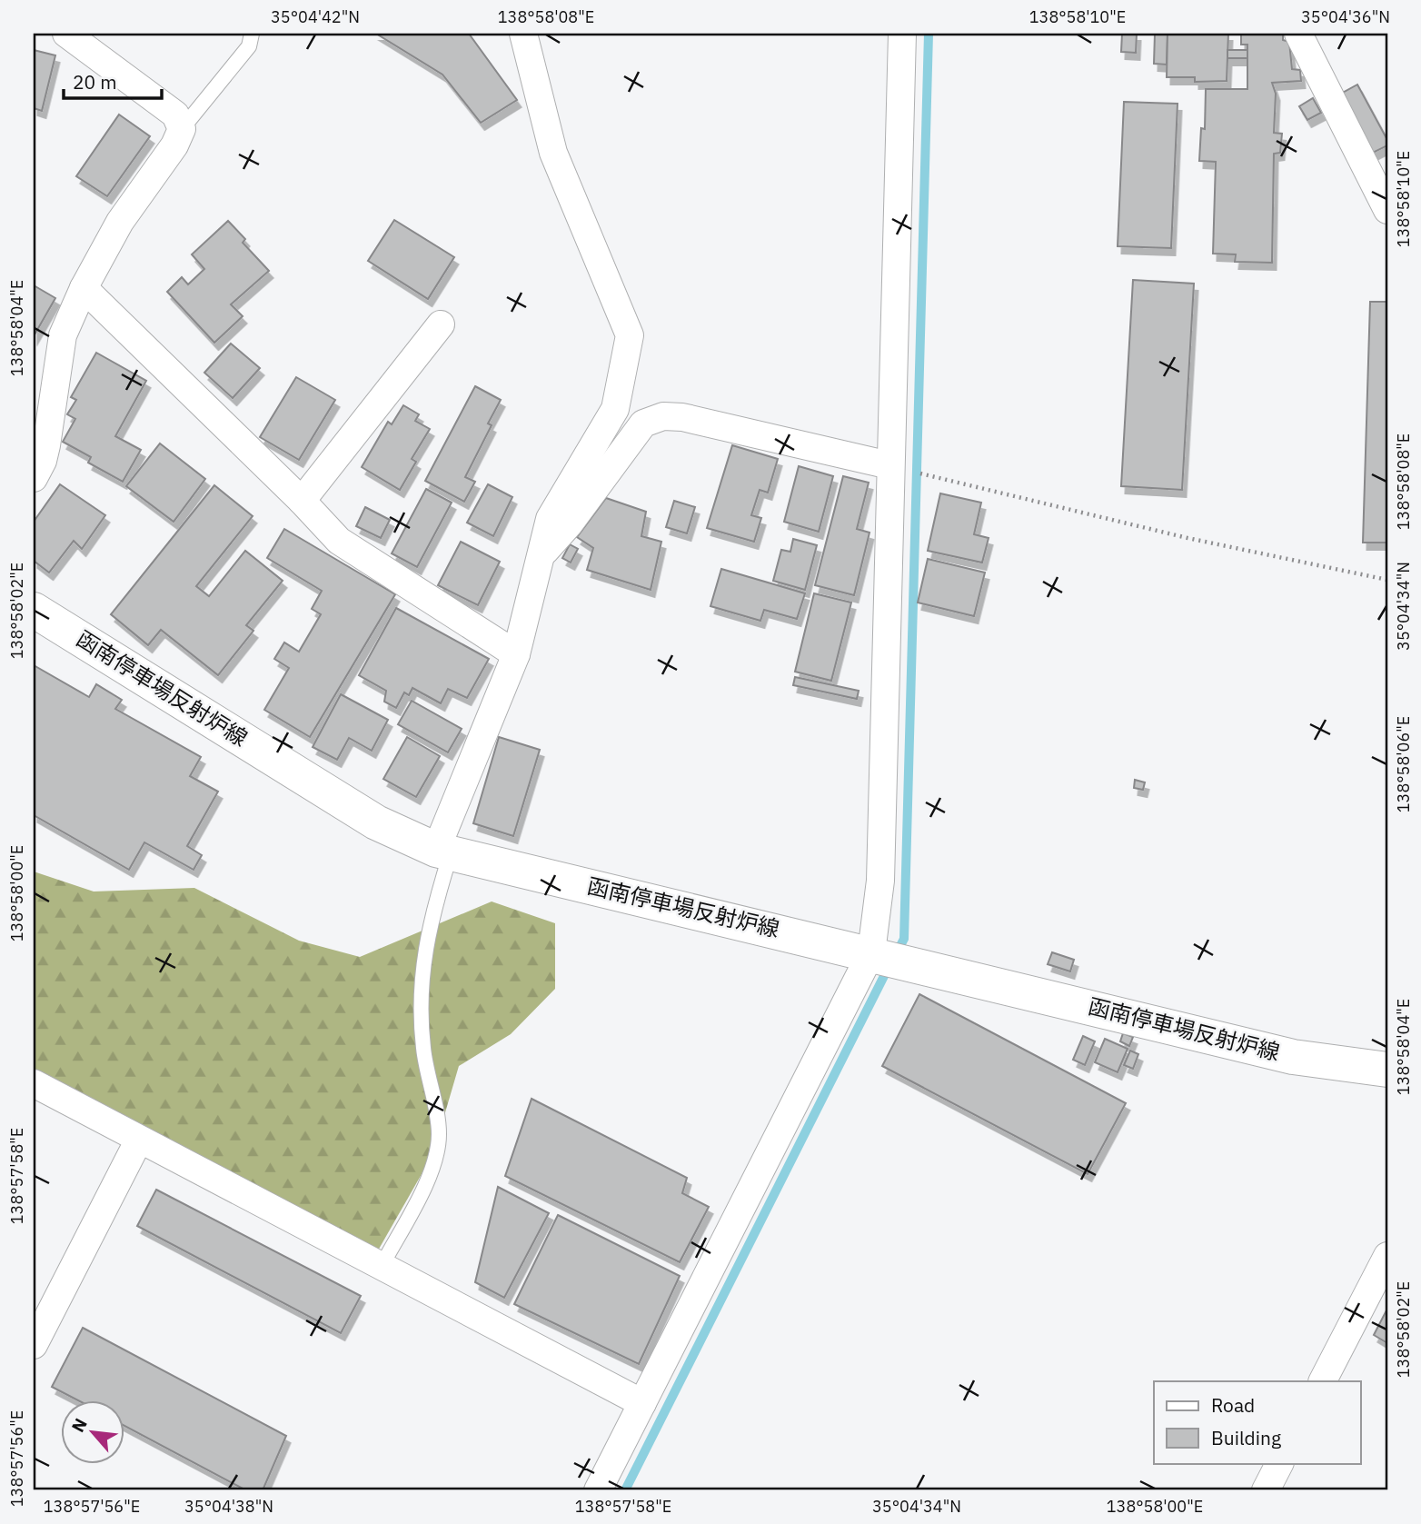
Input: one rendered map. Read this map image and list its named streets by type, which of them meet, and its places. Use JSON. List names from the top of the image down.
{
  "streets": {
    "main road": ["函南停車場反射炉線"]
  },
  "legend": ["Road", "Building"],
  "scale_bar": "20 m",
  "north": "top left",
  "coordinates": [
    "35°04'42\"N",
    "138°58'08\"E",
    "138°58'10\"E",
    "35°04'36\"N",
    "138°58'04\"E",
    "35°04'34\"N",
    "138°58'02\"E",
    "138°58'06\"E",
    "138°58'00\"E",
    "138°57'58\"E",
    "138°57'56\"E",
    "35°04'38\"N"
  ]
}
